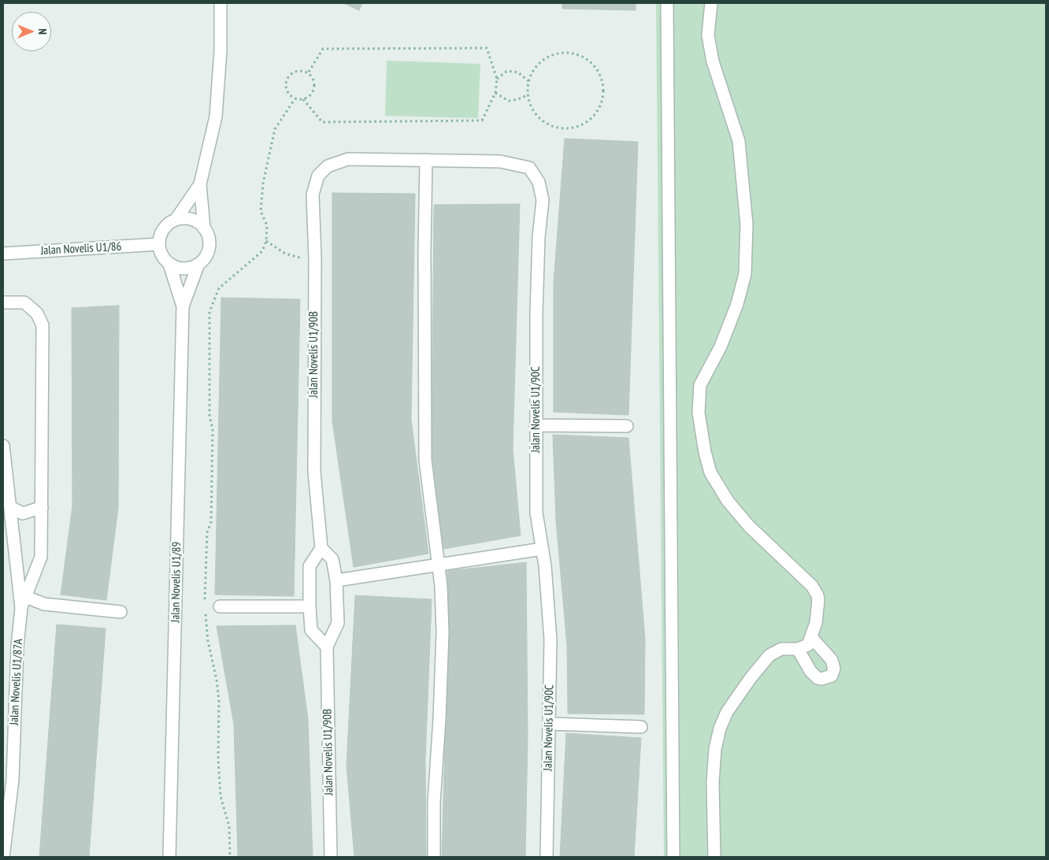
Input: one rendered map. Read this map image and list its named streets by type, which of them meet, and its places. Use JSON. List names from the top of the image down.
{
  "streets": {
    "street": [
      "Jalan Novelis U1/86",
      "Jalan Novelis U1/90B",
      "Jalan Novelis U1/90C",
      "Jalan Novelis U1/89",
      "Jalan Novelis U1/87A"
    ]
  },
  "crossings": [
    ["Jalan Novelis U1/86", "Jalan Novelis U1/89"],
    ["Jalan Novelis U1/90B", "Jalan Novelis U1/90C"]
  ],
  "north": "right"
}
